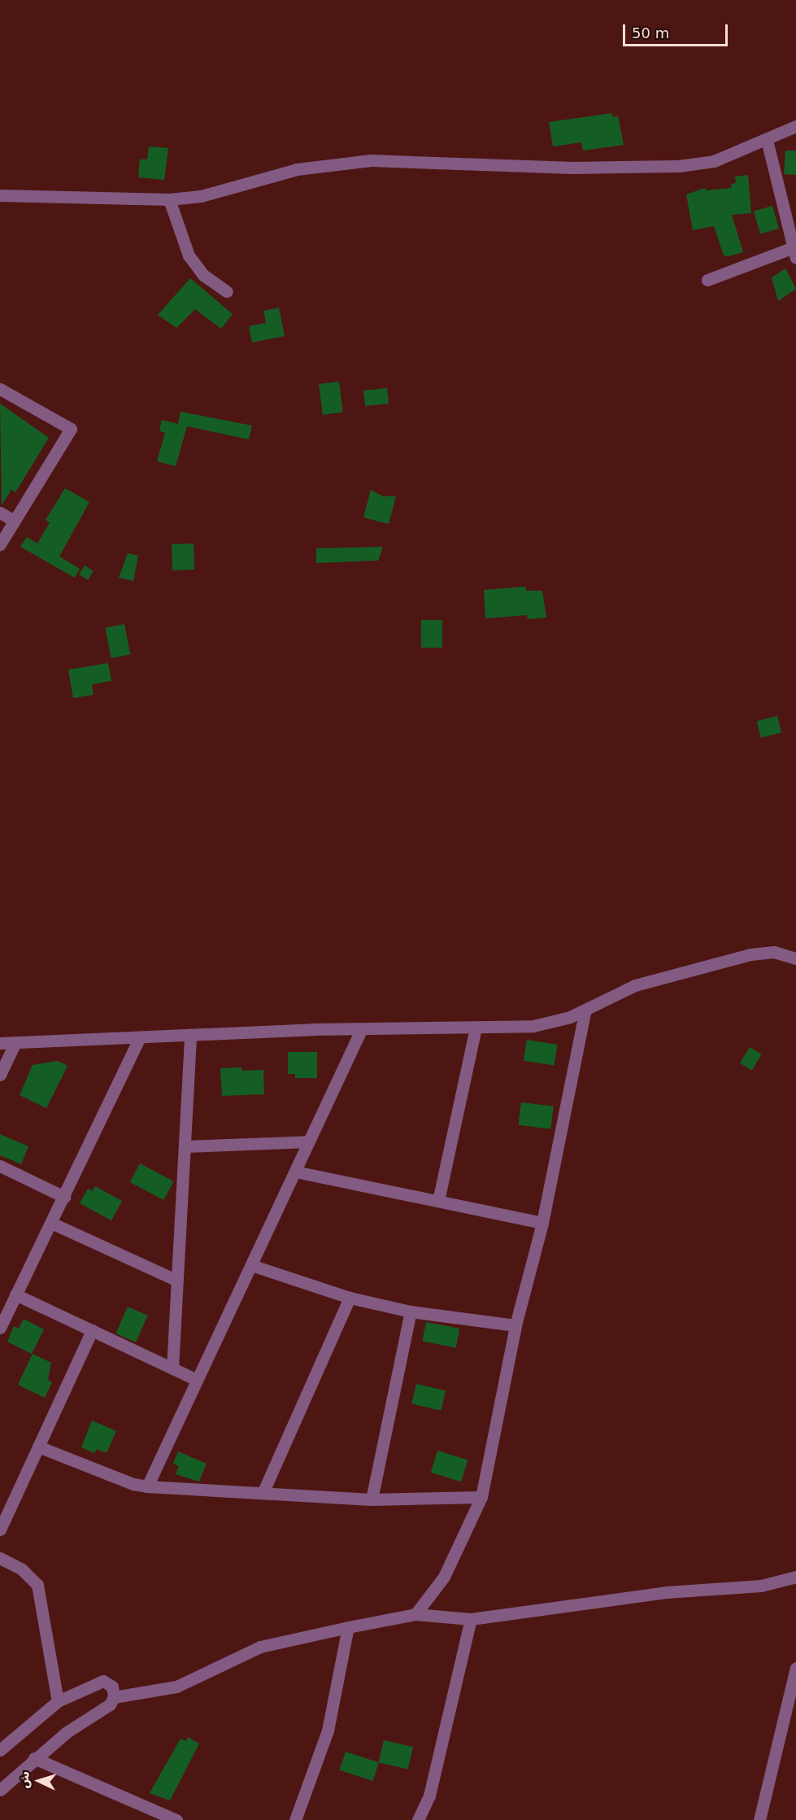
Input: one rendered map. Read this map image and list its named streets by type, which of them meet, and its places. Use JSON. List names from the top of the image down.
{
  "scale_bar": "50 m",
  "north": "left"
}
